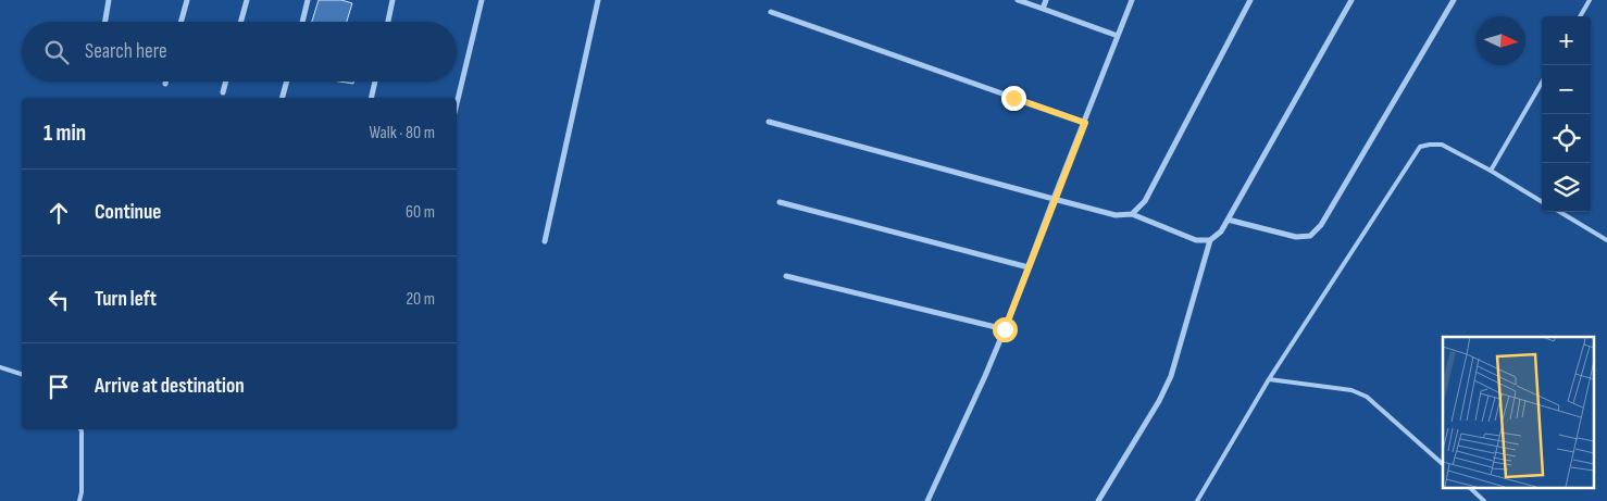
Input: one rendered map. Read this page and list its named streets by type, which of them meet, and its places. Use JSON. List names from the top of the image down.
{
  "north": "right",
  "page": {
    "map_buttons": ["+", "−"],
    "search": "Search here",
    "heading": ["1 min", "Walk · 80 m"],
    "list": [
      ["Continue", "60 m"],
      ["Turn left", "20 m"],
      "Arrive at destination"
    ]
  }
}
